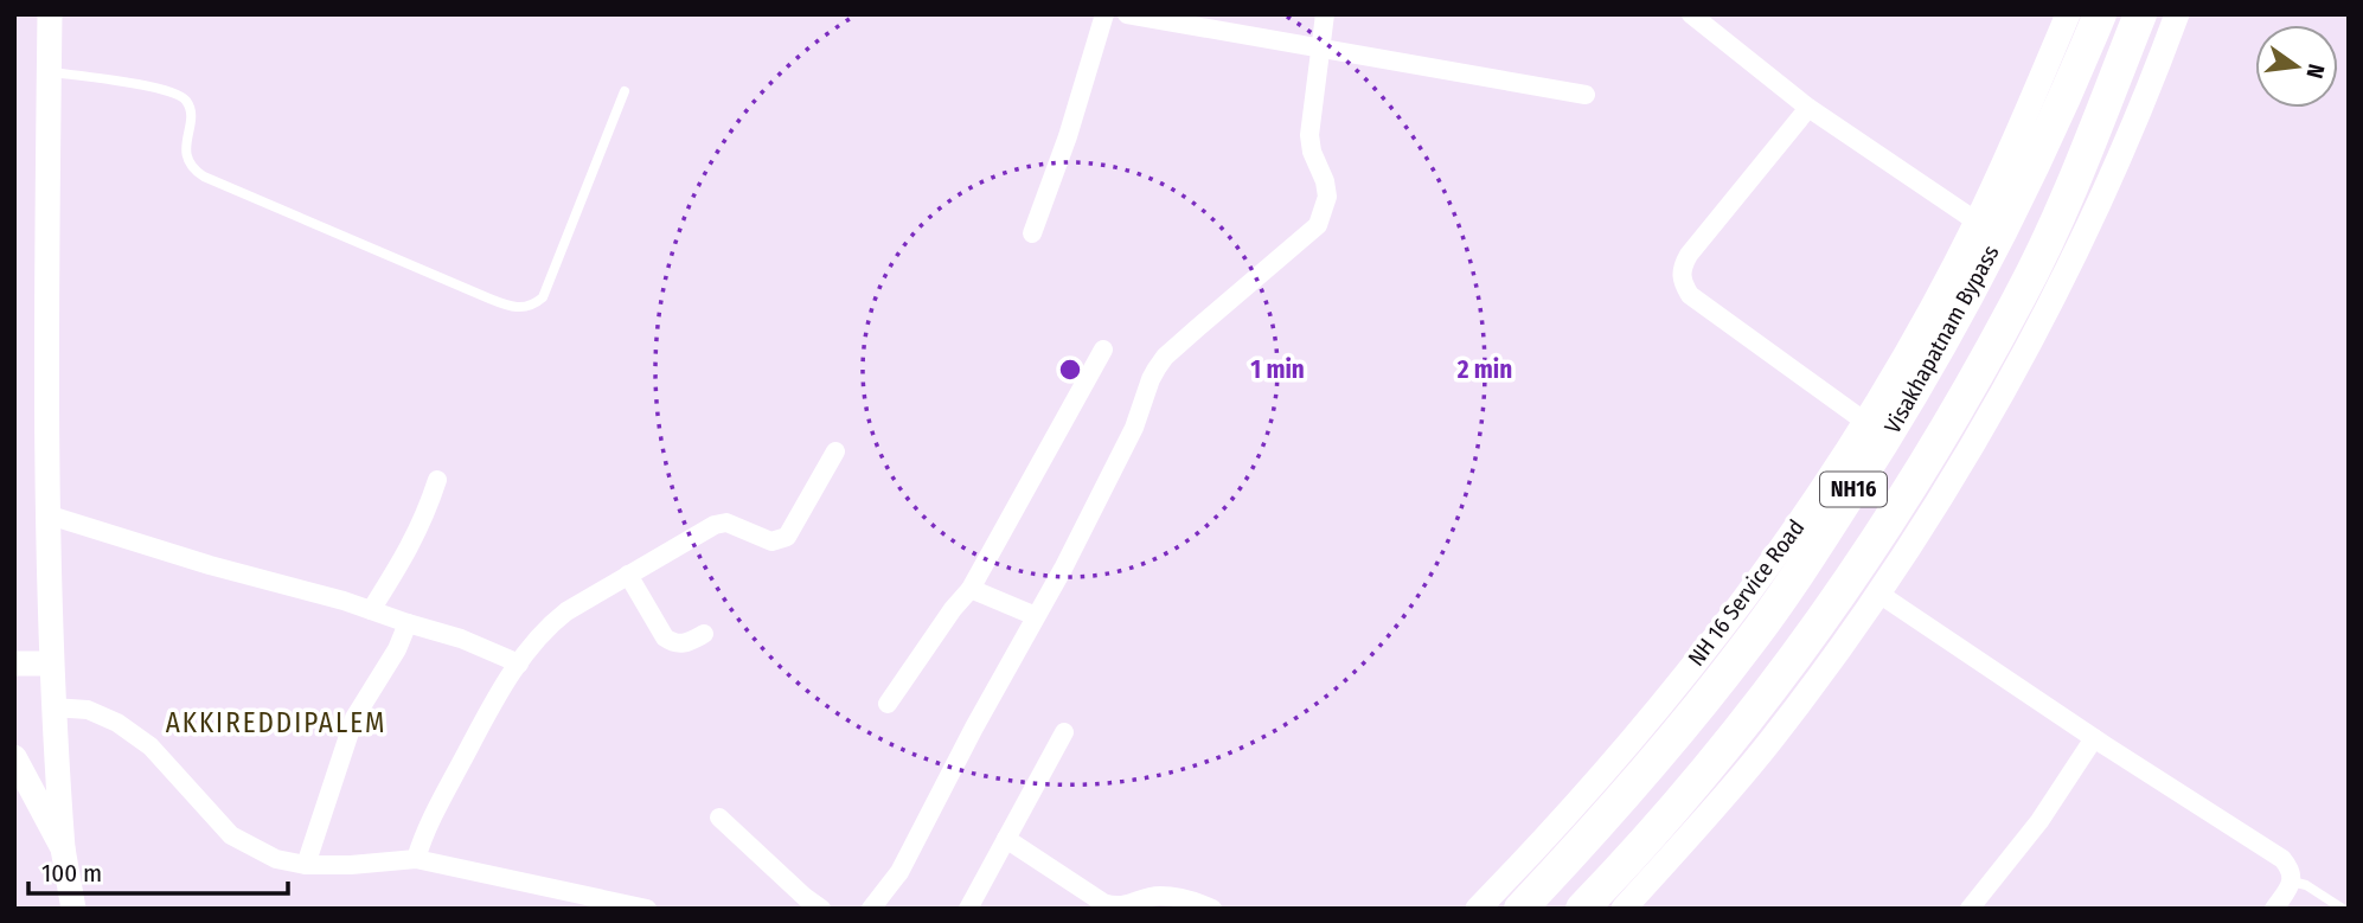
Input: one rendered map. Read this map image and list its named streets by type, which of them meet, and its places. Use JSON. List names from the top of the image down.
{
  "streets": {
    "highway": ["Visakhapatnam Bypass", "NH16"],
    "street": ["NH 16 Service Road"]
  },
  "districts": ["AKKIREDDIPALEM"],
  "scale_bar": "100 m",
  "north": "right",
  "rings": ["1 min", "2 min"]
}
